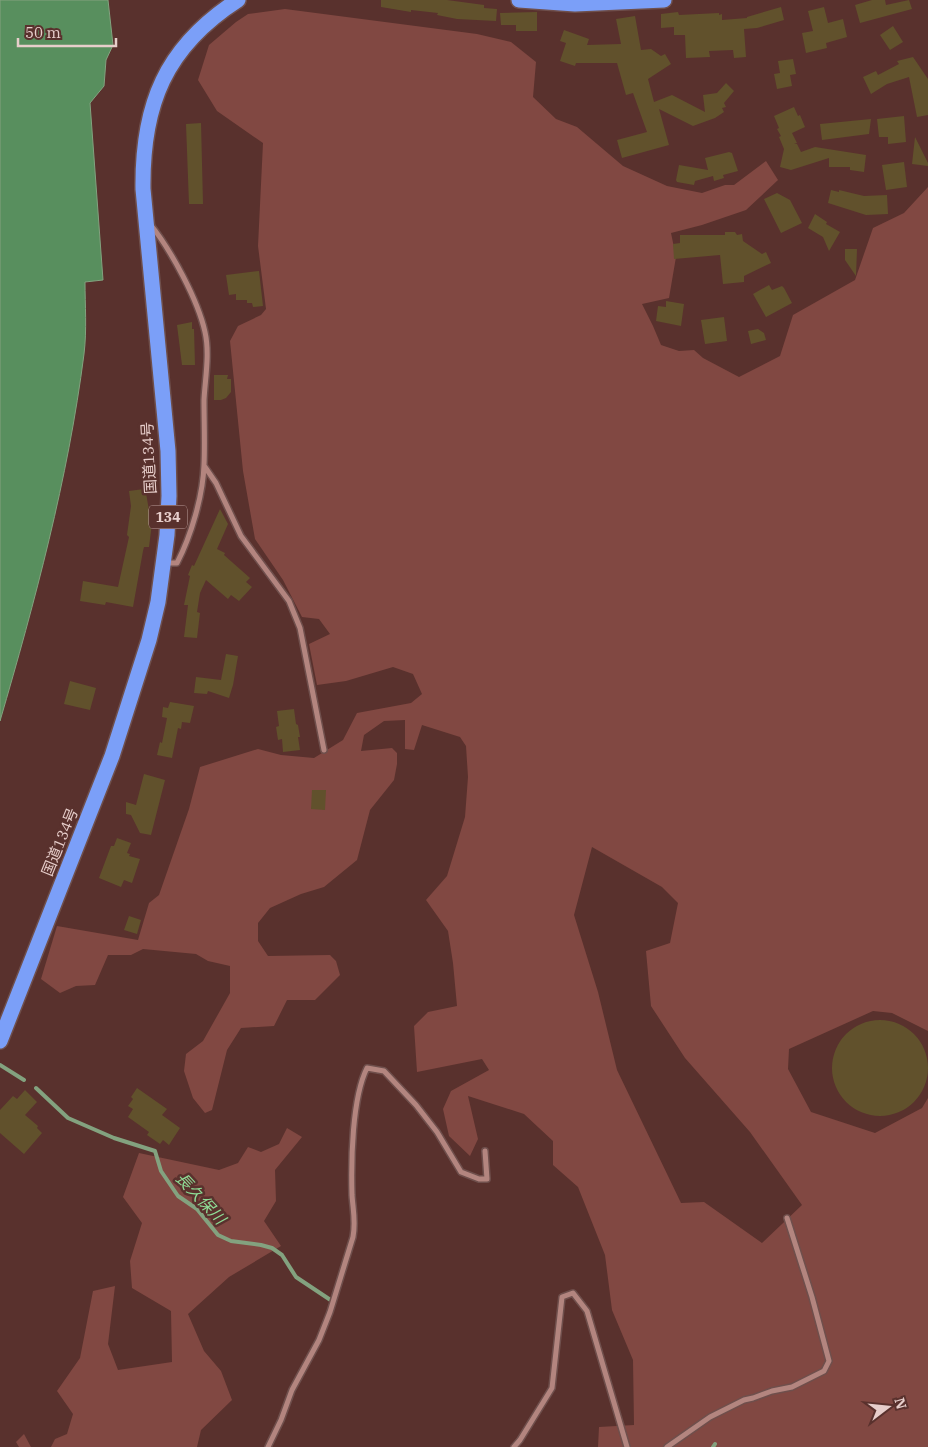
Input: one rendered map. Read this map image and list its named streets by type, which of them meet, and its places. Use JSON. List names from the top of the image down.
{
  "streets": {
    "highway": ["国道134号", "134"]
  },
  "water": ["長久保川"],
  "scale_bar": "50 m",
  "north": "right"
}
